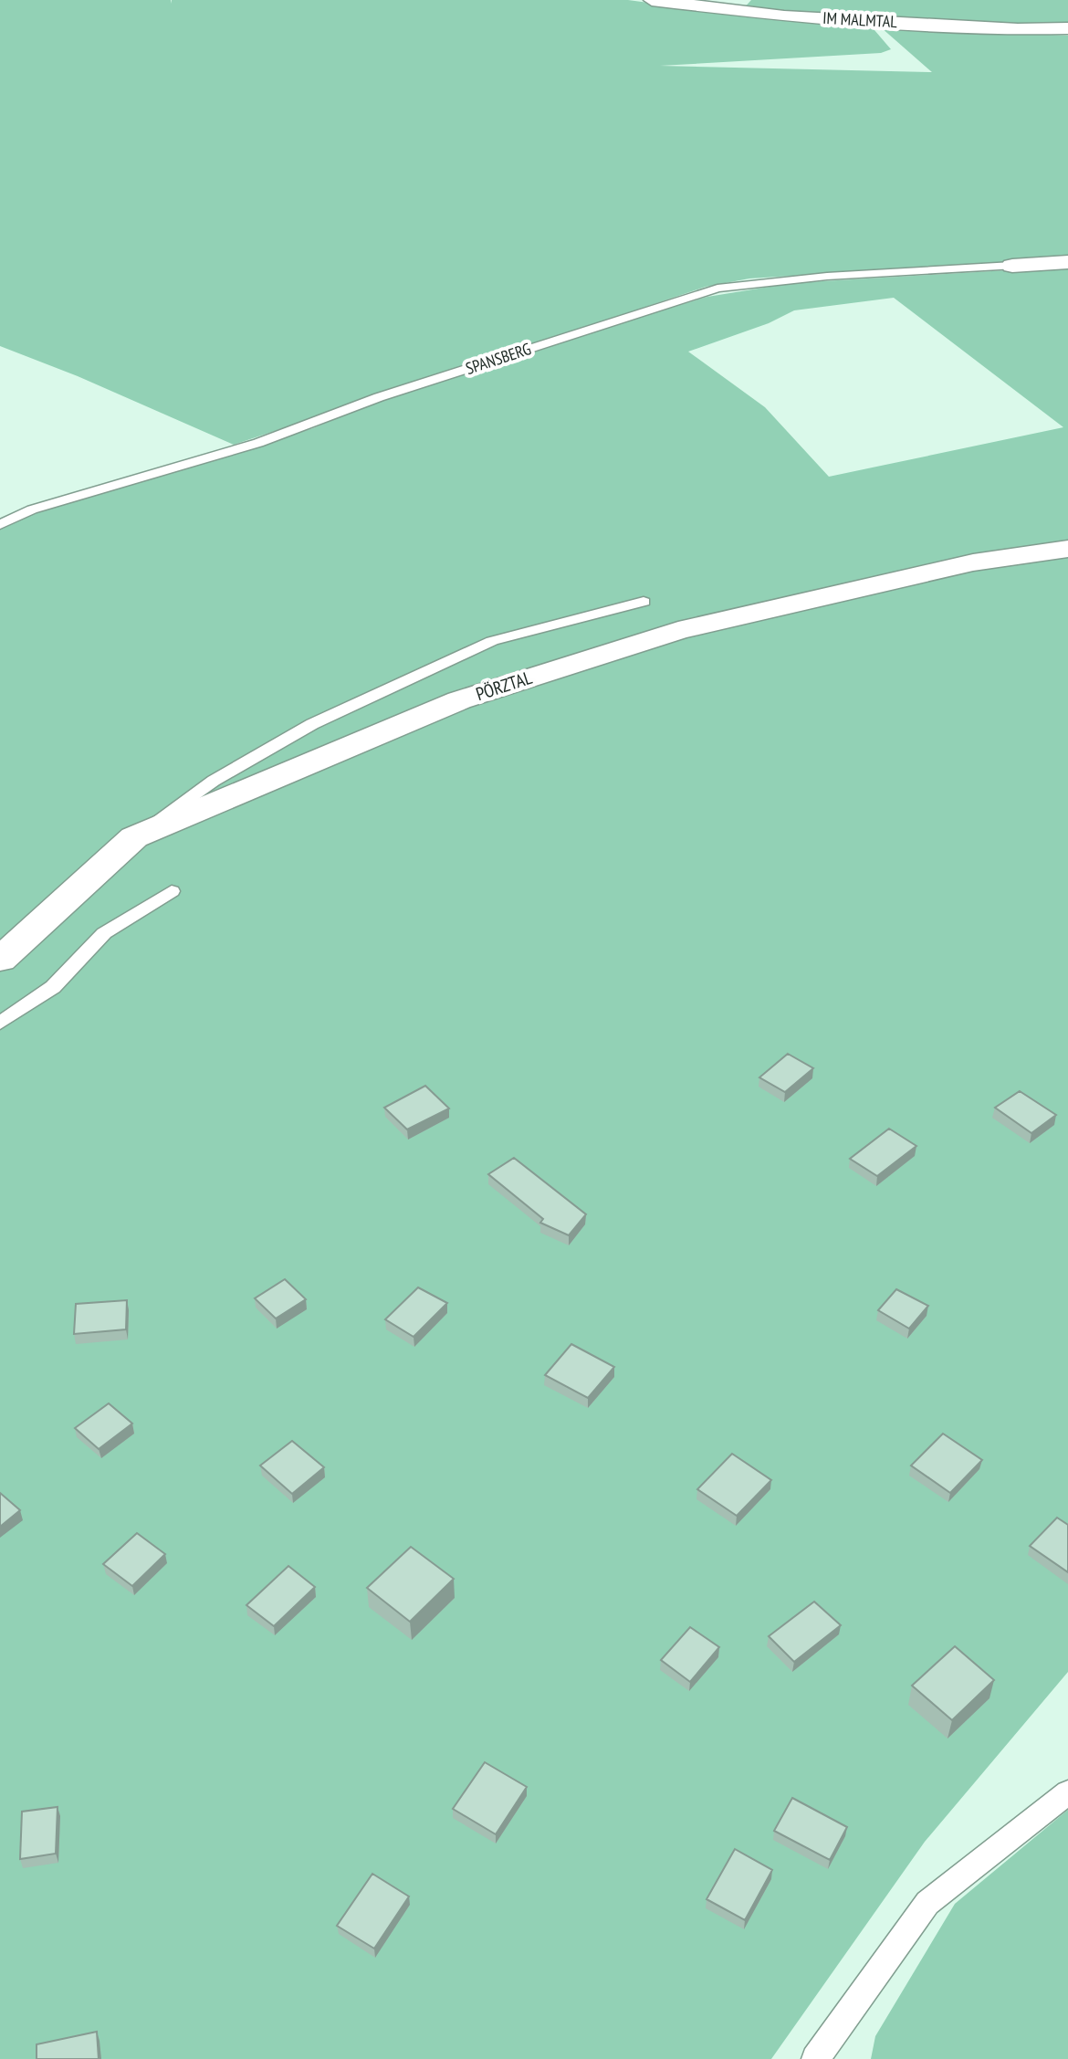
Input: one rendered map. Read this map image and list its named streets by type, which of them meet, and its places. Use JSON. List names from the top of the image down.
{
  "streets": {
    "street": ["IM MALMTAL", "PÖRZTAL"],
    "lane": ["SPANSBERG"]
  }
}
